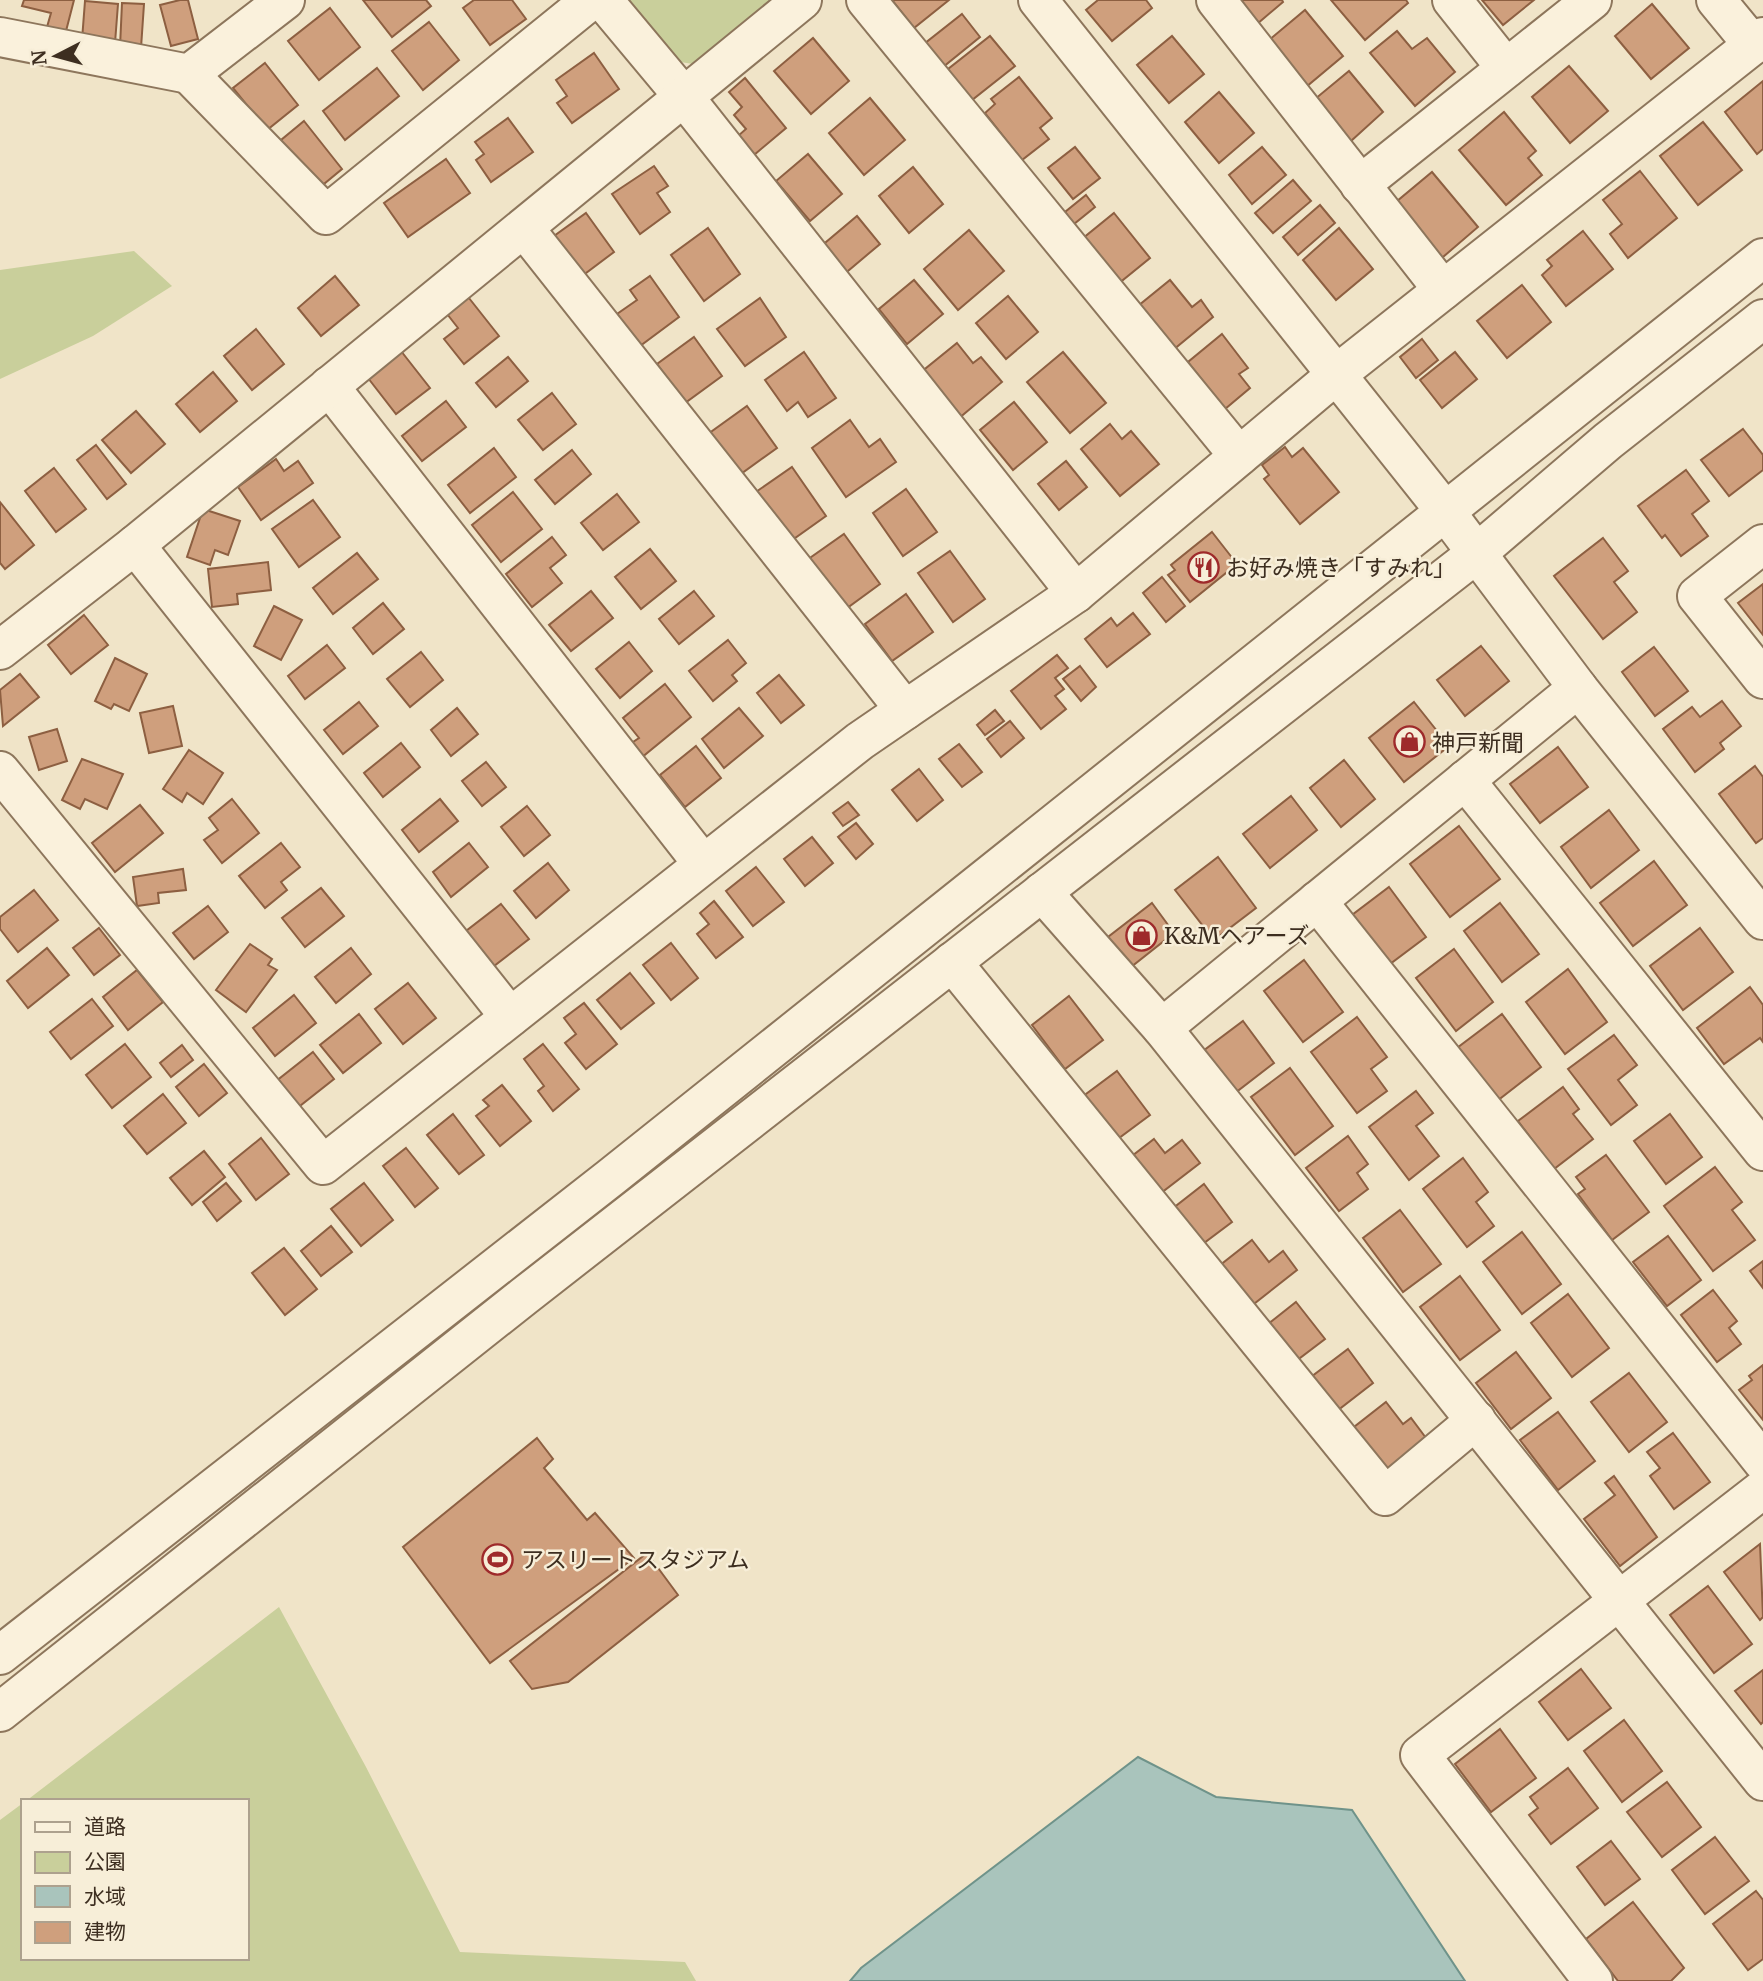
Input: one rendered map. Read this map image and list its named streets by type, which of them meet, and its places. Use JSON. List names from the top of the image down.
{
  "places": {
    "restaurant": ["お好み焼き「すみれ」"],
    "shop": ["神戸新聞", "K&Mヘアーズ"],
    "sports": ["アスリートスタジアム"]
  },
  "legend": [
    "道路",
    "公園",
    "水域",
    "建物"
  ],
  "north": "left"
}
